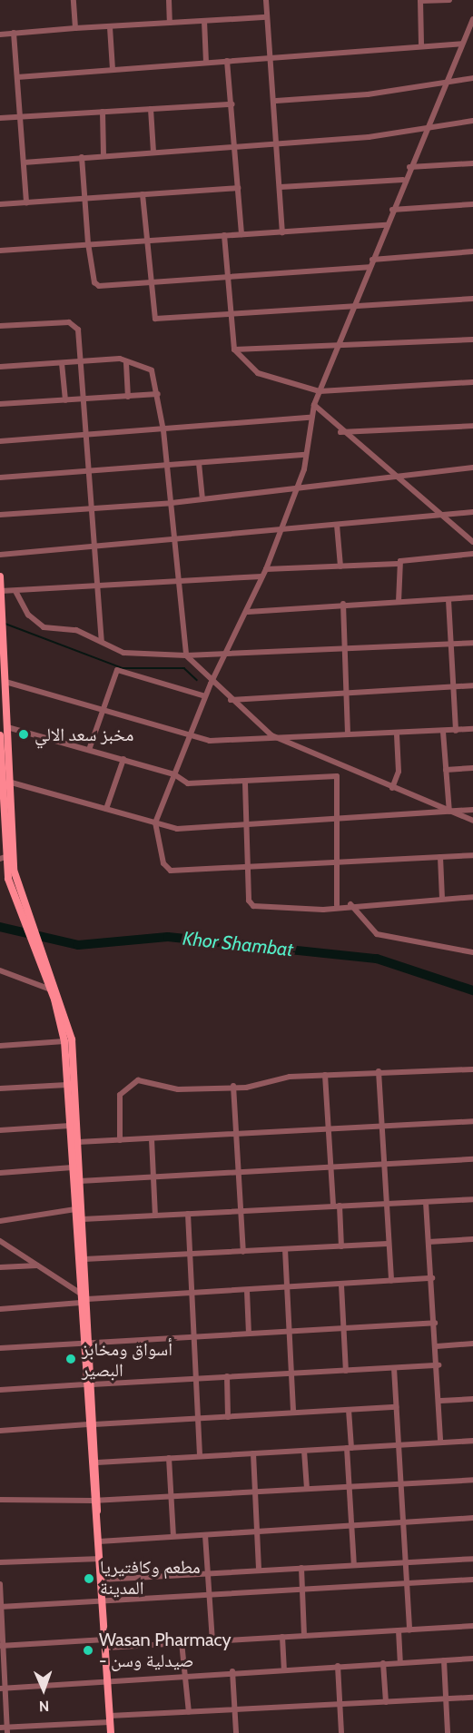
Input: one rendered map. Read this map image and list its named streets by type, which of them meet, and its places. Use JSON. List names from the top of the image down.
{
  "water": ["Khor Shambat"],
  "places": [
    "مخبز سعد الالي",
    "أسواق ومخابز البصير",
    "مطعم وكافتيريا المدينة",
    "Wasan Pharmacy - صيدلية وسن"
  ],
  "north": "bottom"
}
